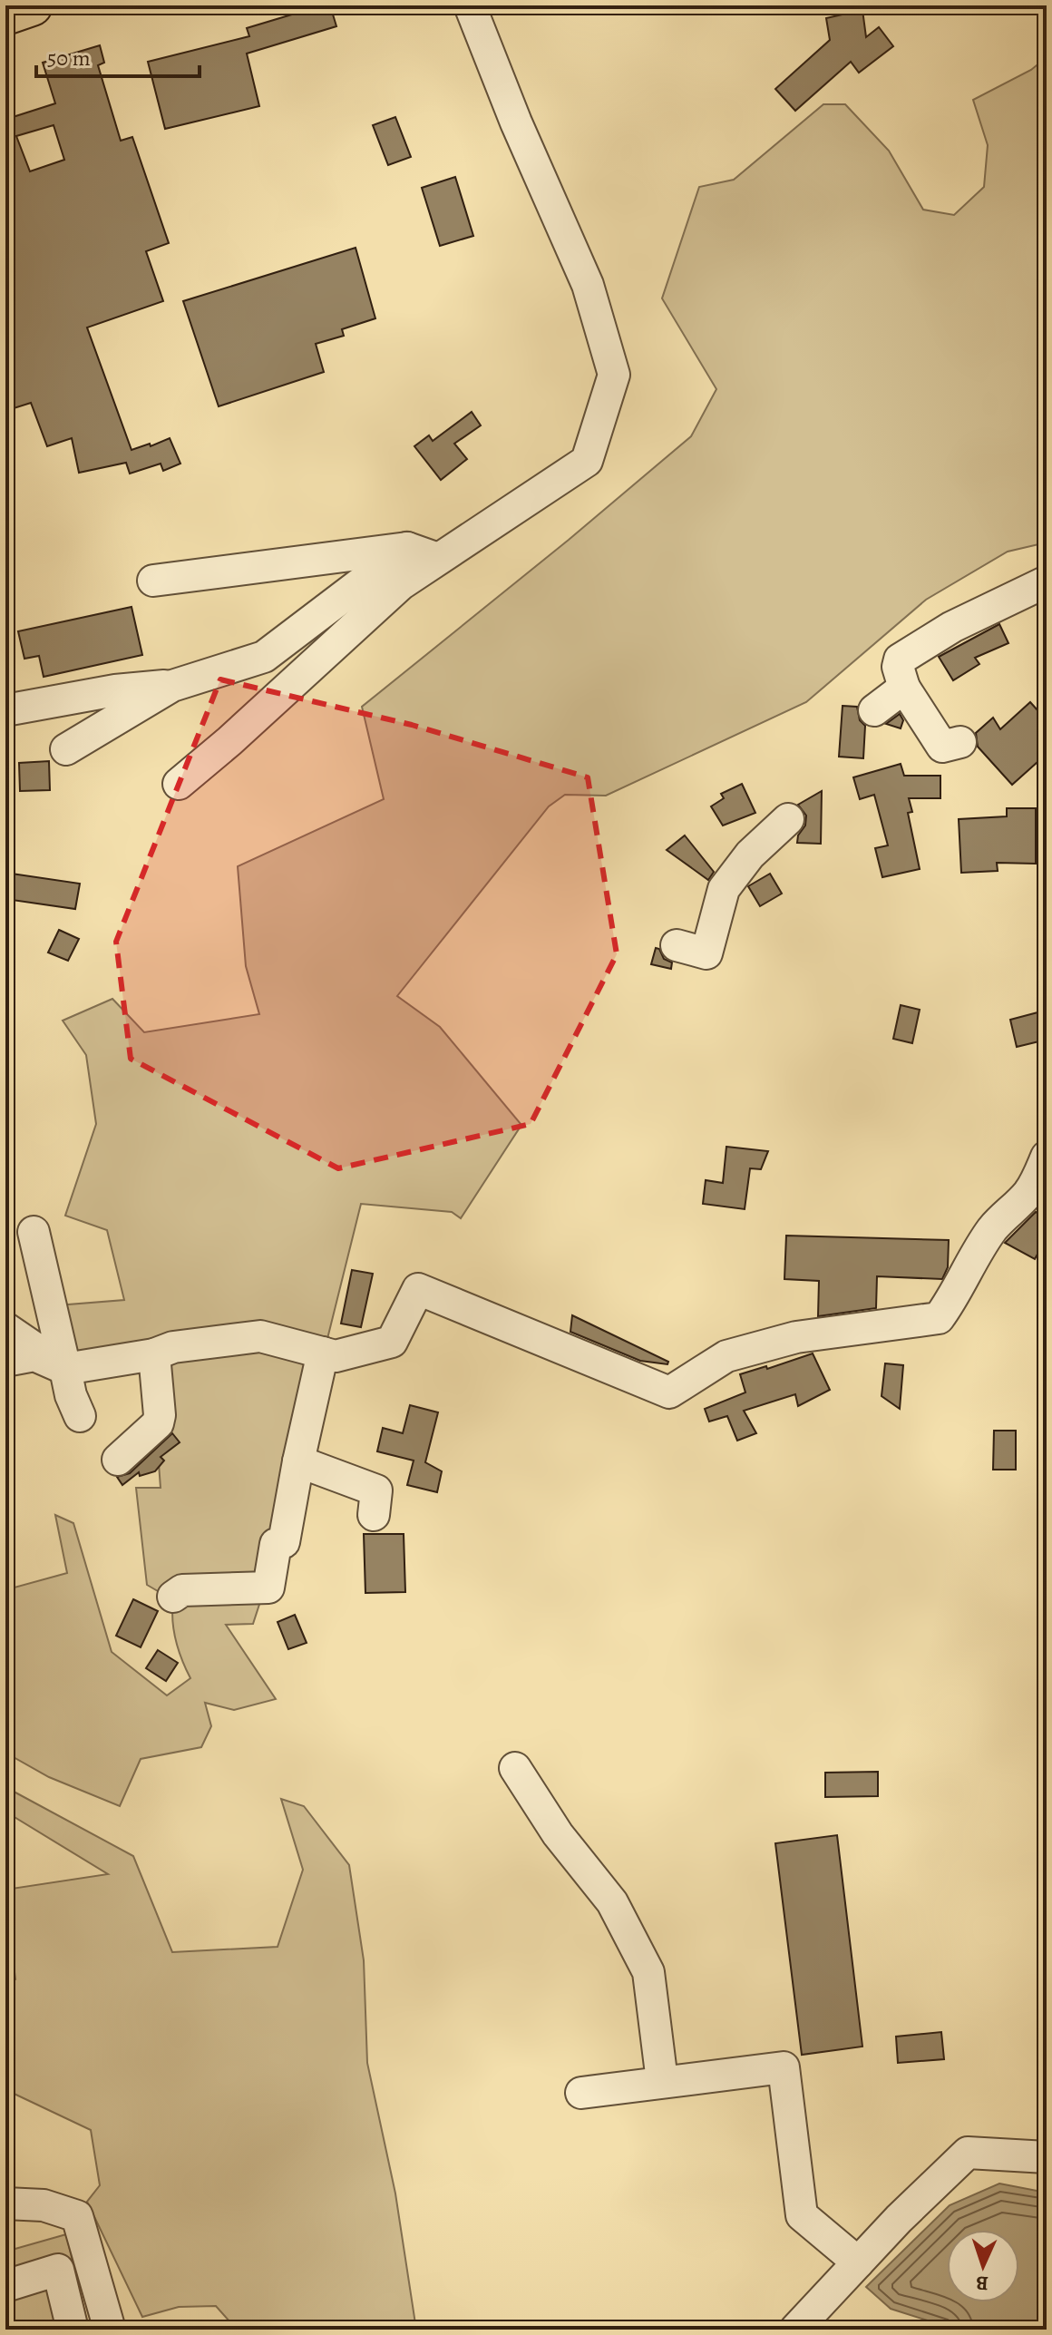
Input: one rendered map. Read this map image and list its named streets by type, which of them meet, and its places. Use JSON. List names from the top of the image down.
{
  "scale_bar": "50 m",
  "north": "bottom"
}
